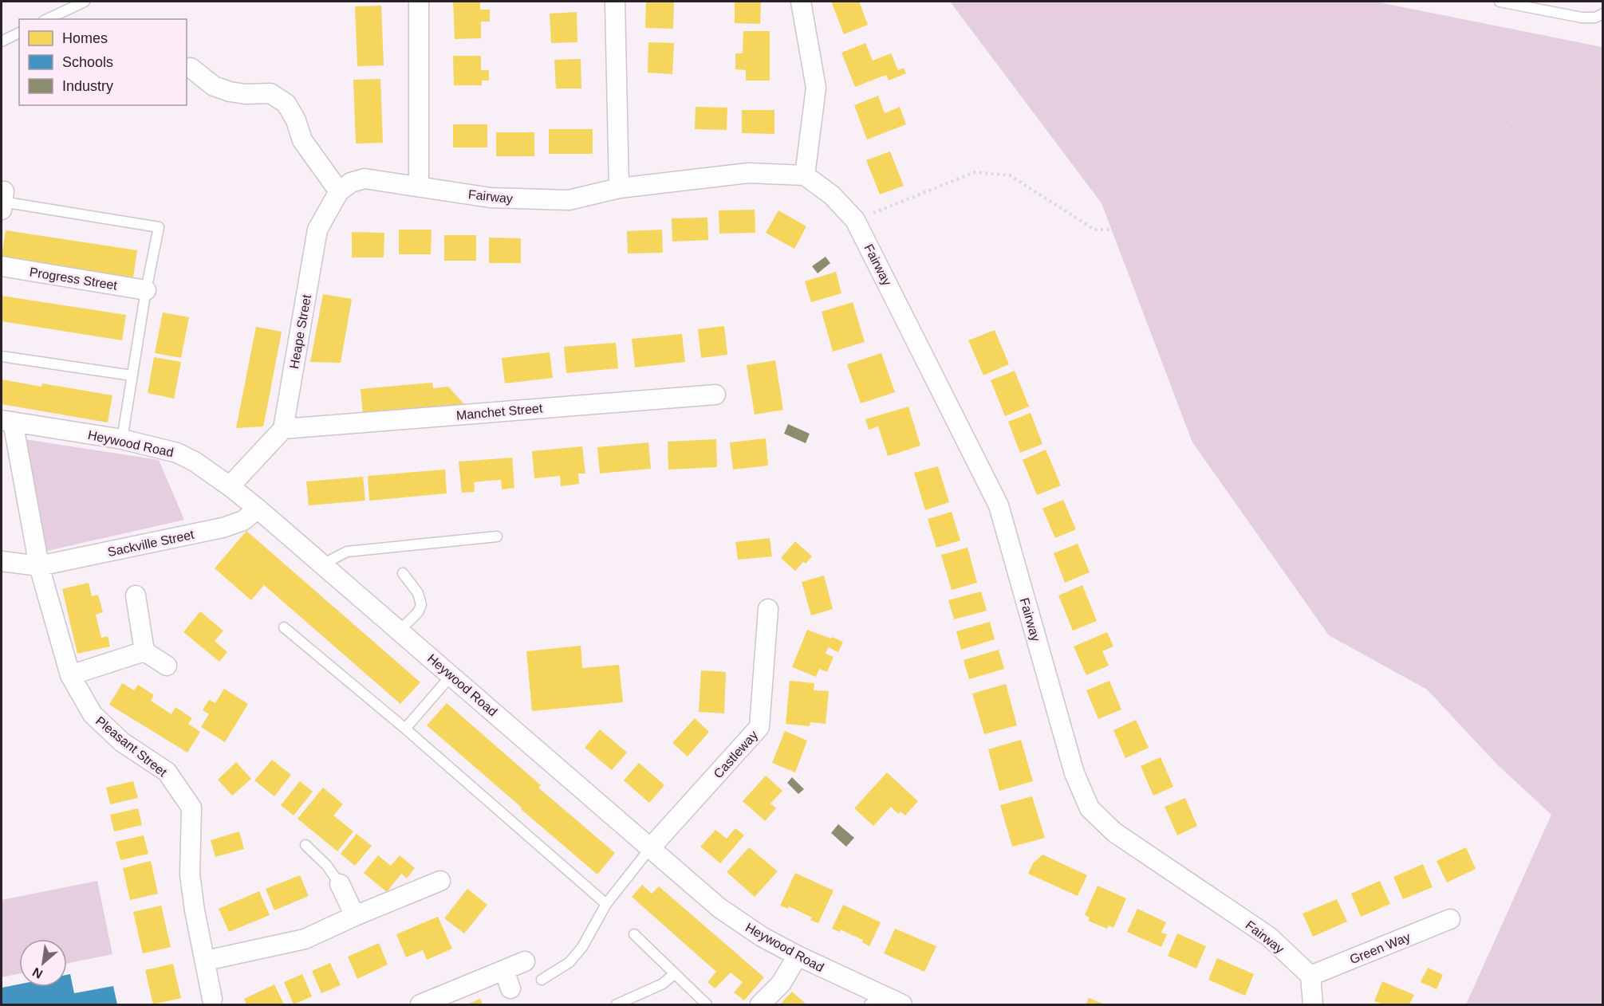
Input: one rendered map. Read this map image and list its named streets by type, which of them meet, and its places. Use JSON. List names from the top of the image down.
{
  "streets": {
    "street": [
      "Fairway",
      "Progress Street",
      "Heape Street",
      "Manchet Street",
      "Heywood Road",
      "Sackville Street",
      "Pleasant Street",
      "Castleway",
      "Green Way"
    ]
  },
  "crossings": [
    ["Fairway", "Heape Street"],
    ["Fairway", "Green Way"],
    ["Heape Street", "Manchet Street"],
    ["Heywood Road", "Sackville Street"],
    ["Heywood Road", "Pleasant Street"],
    ["Heywood Road", "Castleway"],
    ["Sackville Street", "Pleasant Street"]
  ],
  "legend": ["Homes", "Schools", "Industry"],
  "north": "bottom left"
}
